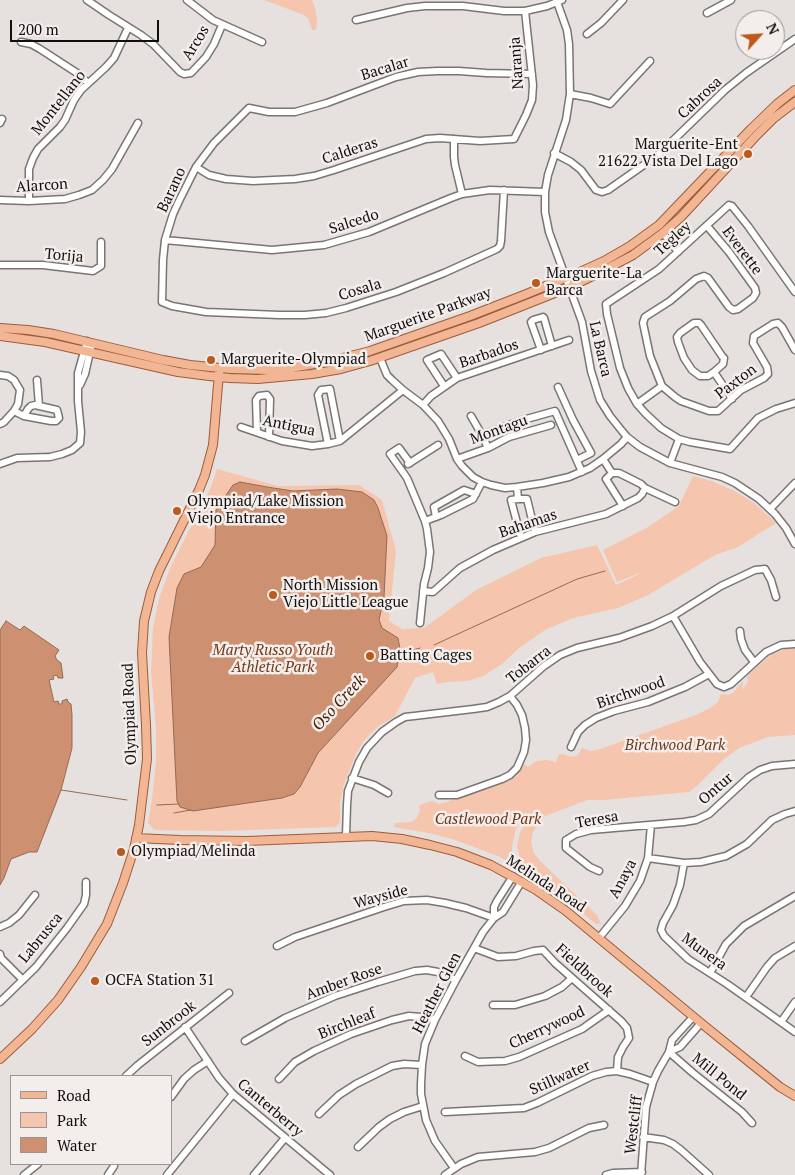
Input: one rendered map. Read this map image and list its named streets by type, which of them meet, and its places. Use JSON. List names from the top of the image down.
{
  "streets": {
    "main road": ["Marguerite Parkway", "Olympiad Road", "Melinda Road"],
    "street": [
      "Arcos",
      "Naranja",
      "Bacalar",
      "Cabrosa",
      "Montellano",
      "Calderas",
      "Alarcon",
      "Barano",
      "Salcedo",
      "Tegley",
      "Everette",
      "Torija",
      "Cosala",
      "La Barca",
      "Barbados",
      "Paxton",
      "Antigua",
      "Montagu",
      "Bahamas",
      "Tobarra",
      "Birchwood",
      "Ontur",
      "Teresa",
      "Anaya",
      "Wayside",
      "Labrusca",
      "Munera",
      "Fieldbrook",
      "Amber Rose",
      "Heather Glen",
      "Sunbrook",
      "Birchleaf",
      "Cherrywood",
      "Mill Pond",
      "Stillwater",
      "Canterberry",
      "Westcliff"
    ]
  },
  "crossings": [
    ["Arcos", "Montellano"],
    ["Naranja", "Bacalar"],
    ["Naranja", "Calderas"],
    ["Bacalar", "Barano"],
    ["Cabrosa", "La Barca"],
    ["Montellano", "Alarcon"],
    ["Calderas", "Barano"],
    ["Barano", "Salcedo"],
    ["Barano", "Cosala"],
    ["Salcedo", "Cosala"],
    ["Salcedo", "La Barca"],
    ["Tegley", "Everette"],
    ["Everette", "Paxton"],
    ["Marguerite Parkway", "La Barca"],
    ["Marguerite Parkway", "Olympiad Road"],
    ["Tobarra", "Melinda Road"],
    ["Olympiad Road", "Melinda Road"],
    ["Ontur", "Teresa"],
    ["Ontur", "Anaya"],
    ["Teresa", "Anaya"],
    ["Anaya", "Melinda Road"],
    ["Melinda Road", "Heather Glen"],
    ["Melinda Road", "Westcliff"],
    ["Wayside", "Heather Glen"],
    ["Fieldbrook", "Heather Glen"],
    ["Fieldbrook", "Cherrywood"],
    ["Fieldbrook", "Stillwater"],
    ["Amber Rose", "Heather Glen"],
    ["Heather Glen", "Birchleaf"],
    ["Sunbrook", "Canterberry"],
    ["Mill Pond", "Westcliff"],
    ["Stillwater", "Westcliff"]
  ],
  "water": ["Oso Creek"],
  "parks": ["Marty Russo Youth Athletic Park", "Birchwood Park", "Castlewood Park"],
  "places": [
    "Marguerite-Ent 21622 Vista Del Lago",
    "Marguerite-La Barca",
    "Marguerite-Olympiad",
    "Olympiad/Lake Mission Viejo Entrance",
    "North Mission Viejo Little League",
    "Batting Cages",
    "Olympiad/Melinda",
    "OCFA Station 31"
  ],
  "legend": ["Road", "Park", "Water"],
  "scale_bar": "200 m",
  "north": "top right"
}
